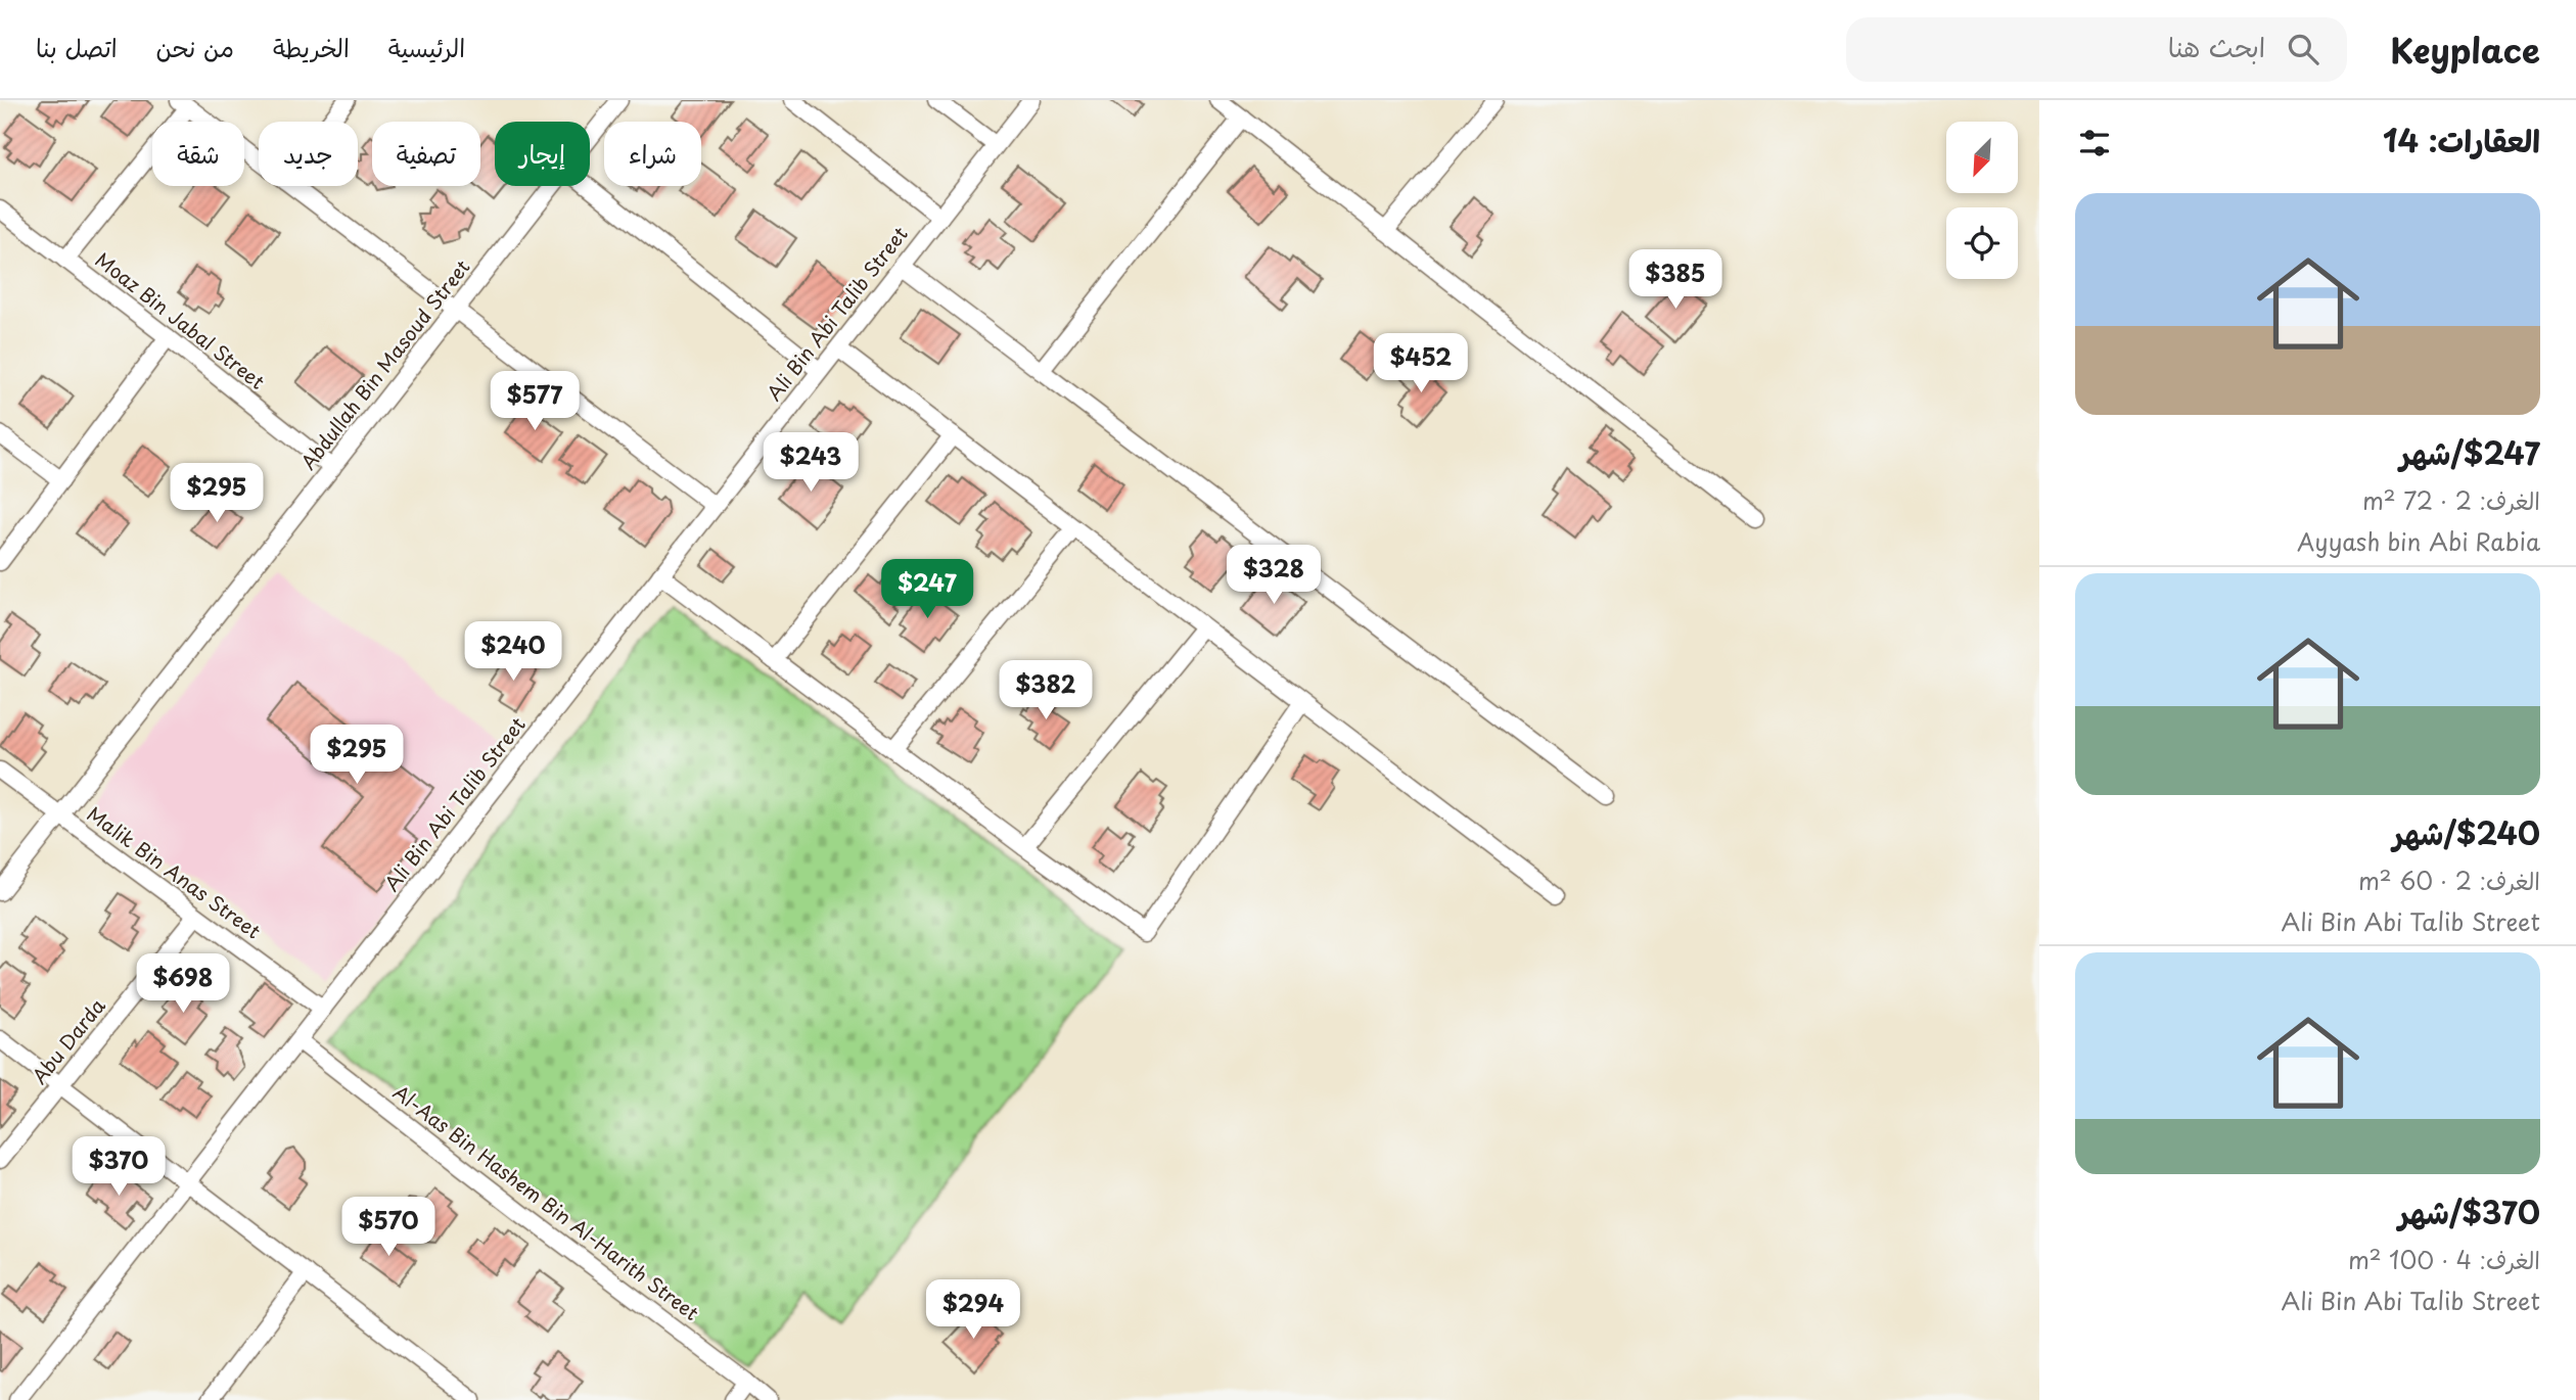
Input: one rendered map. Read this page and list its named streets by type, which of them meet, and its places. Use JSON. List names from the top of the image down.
{
  "streets": {
    "street": [
      "Ali Bin Abi Talib Street",
      "Moaz Bin Jabal Street",
      "Abdullah Bin Masoud Street",
      "Malik Bin Anas Street",
      "Abu Darda",
      "Al-Aas Bin Hashem Bin Al-Harith Street"
    ]
  },
  "crossings": [
    ["Ali Bin Abi Talib Street", "Malik Bin Anas Street"],
    ["Ali Bin Abi Talib Street", "Al-Aas Bin Hashem Bin Al-Harith Street"],
    ["Moaz Bin Jabal Street", "Abdullah Bin Masoud Street"],
    ["Abdullah Bin Masoud Street", "Malik Bin Anas Street"],
    ["Malik Bin Anas Street", "Abu Darda"]
  ],
  "north": "bottom left",
  "page": {
    "header": "Keyplace",
    "search": "ابحث هنا",
    "nav": [
      "الرئيسية",
      "الخريطة",
      "من نحن",
      "اتصل بنا"
    ],
    "heading": "العقارات: 14",
    "chip": [
      "شراء",
      "إيجار",
      "تصفية",
      "جديد",
      "شقة"
    ],
    "list": [
      {
        "name": "$247/شهر",
        "note": "الغرف: 2 · 72 m² · Ayyash bin Abi Rabia"
      },
      {
        "name": "$240/شهر",
        "note": "الغرف: 2 · 60 m² · Ali Bin Abi Talib Street"
      },
      {
        "name": "$370/شهر",
        "note": "الغرف: 4 · 100 m² · Ali Bin Abi Talib Street"
      }
    ],
    "price": [
      "$385",
      "$452",
      "$577",
      "$243",
      "$295",
      "$328",
      "$247",
      "$240",
      "$382",
      "$295",
      "$698",
      "$370",
      "$570",
      "$294"
    ]
  }
}
